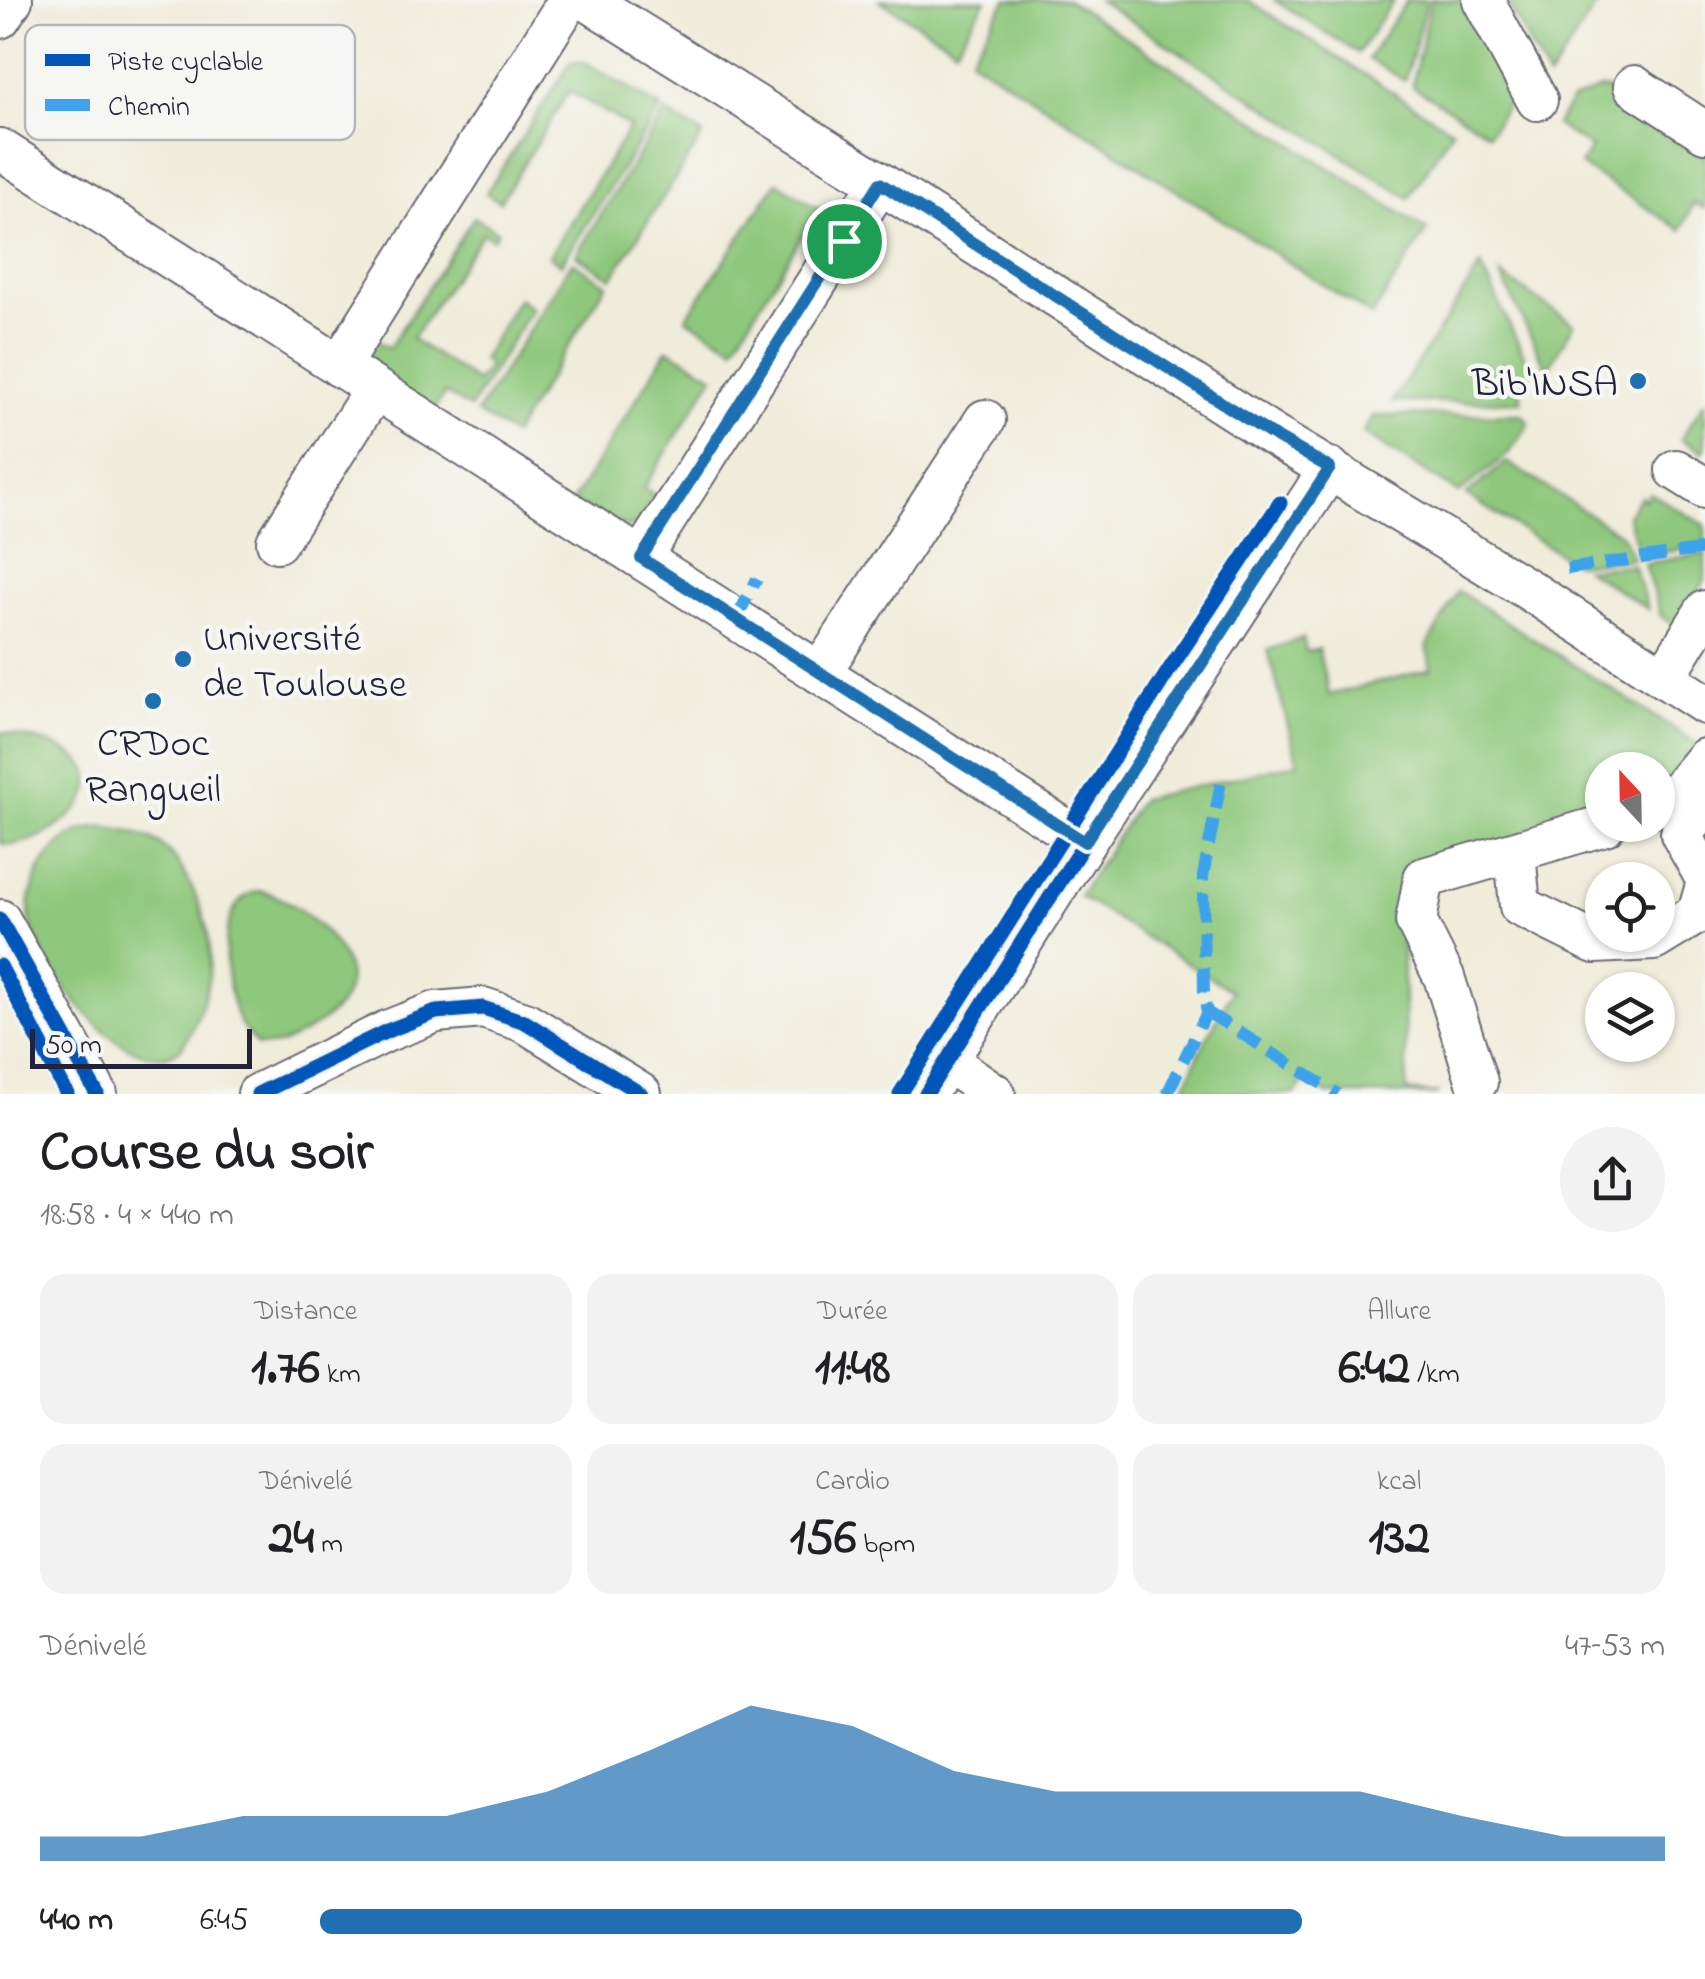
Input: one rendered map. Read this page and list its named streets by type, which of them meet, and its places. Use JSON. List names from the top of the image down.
{
  "places": ["Bib'INSA", "Université de Toulouse", "CRDoc Rangueil"],
  "legend": ["Piste cyclable", "Chemin"],
  "scale_bar": "50 m",
  "north": "top",
  "page": {
    "scale": "50 m",
    "heading": ["Course du soir", "18:58 · 4 × 440 m"],
    "stats": [
      ["Distance", "1.76 km"],
      ["Durée", "11:48"],
      ["Allure", "6:42 /km"],
      ["Dénivelé", "24 m"],
      ["Cardio", "156 bpm"],
      ["kcal", "132"]
    ],
    "chart": ["Dénivelé", "47–53 m"],
    "list": [
      {
        "name": "440 m",
        "note": "6:45"
      }
    ]
  }
}
